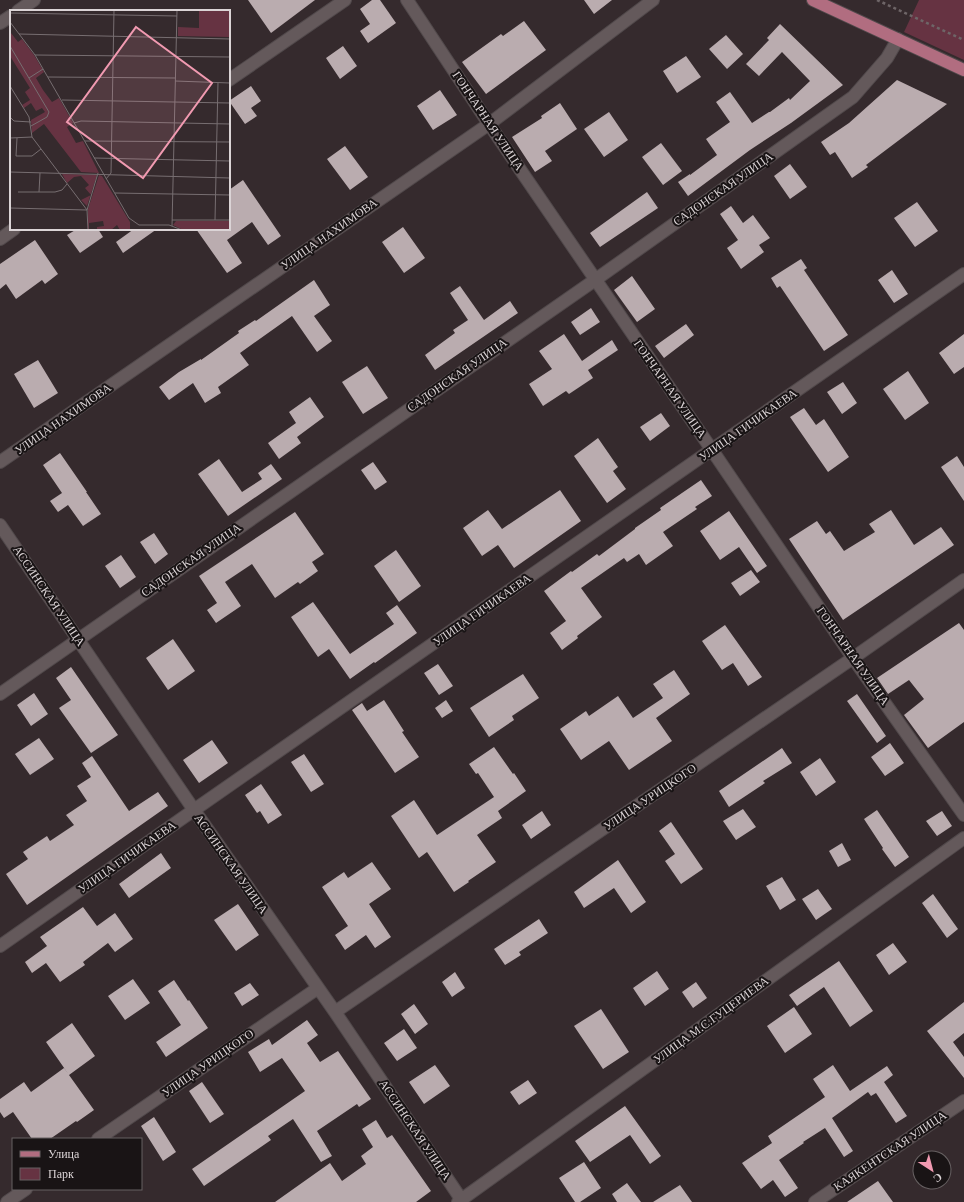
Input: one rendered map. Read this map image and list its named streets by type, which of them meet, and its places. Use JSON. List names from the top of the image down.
{
  "streets": {
    "street": [
      "ГОНЧАРНАЯ УЛИЦА",
      "САДОНСКАЯ УЛИЦА",
      "УЛИЦА НАХИМОВА",
      "УЛИЦА ГИЧИКАЕВА",
      "АССИНСКАЯ УЛИЦА",
      "УЛИЦА УРИЦКОГО",
      "УЛИЦА М.С.ГУЦЕРИЕВА",
      "КАЯКЕНТСКАЯ УЛИЦА"
    ]
  },
  "crossings": [
    ["ГОНЧАРНАЯ УЛИЦА", "САДОНСКАЯ УЛИЦА"],
    ["ГОНЧАРНАЯ УЛИЦА", "УЛИЦА НАХИМОВА"],
    ["ГОНЧАРНАЯ УЛИЦА", "УЛИЦА ГИЧИКАЕВА"],
    ["ГОНЧАРНАЯ УЛИЦА", "УЛИЦА УРИЦКОГО"],
    ["САДОНСКАЯ УЛИЦА", "АССИНСКАЯ УЛИЦА"],
    ["УЛИЦА ГИЧИКАЕВА", "АССИНСКАЯ УЛИЦА"],
    ["АССИНСКАЯ УЛИЦА", "УЛИЦА УРИЦКОГО"],
    ["АССИНСКАЯ УЛИЦА", "УЛИЦА М.С.ГУЦЕРИЕВА"]
  ],
  "legend": ["Улица", "Парк"],
  "north": "bottom right"
}
